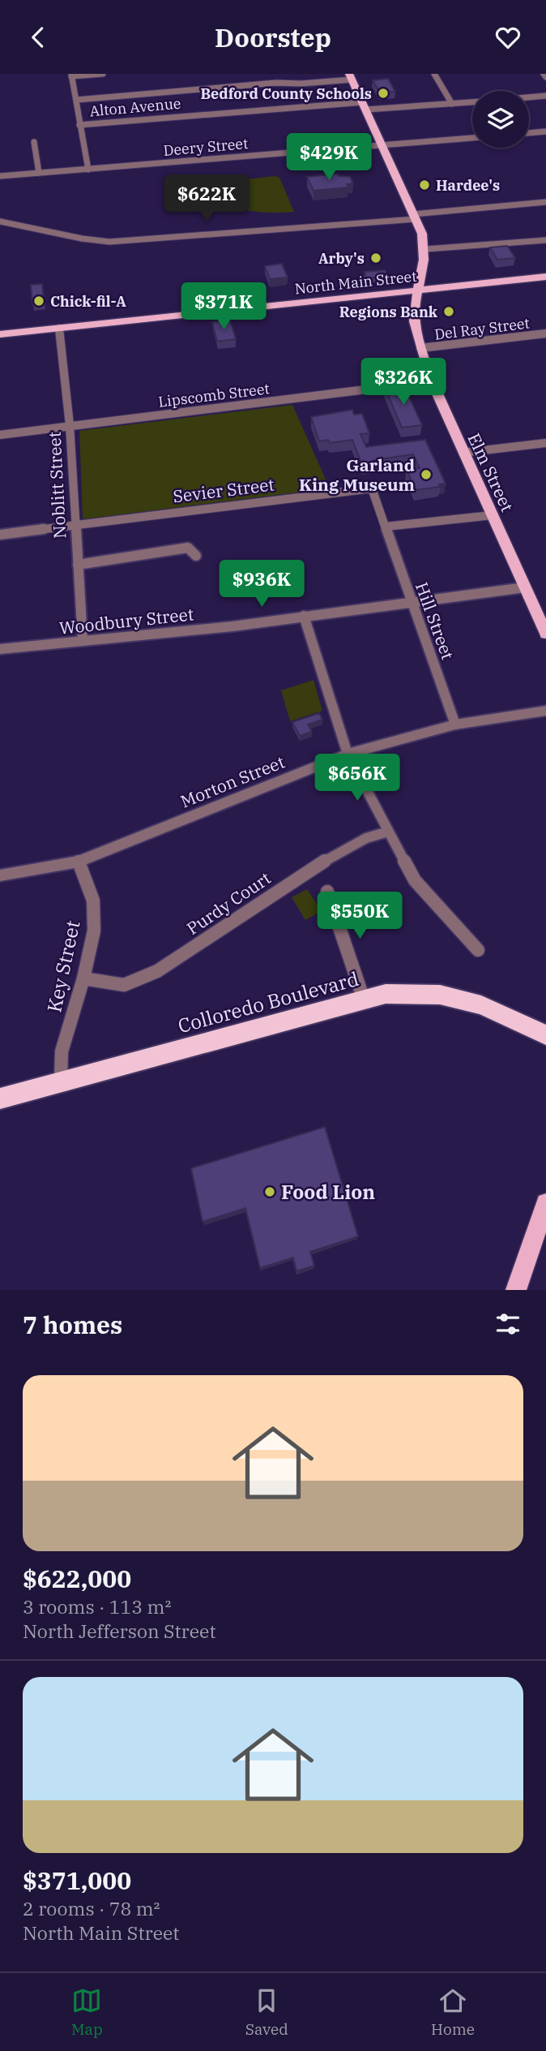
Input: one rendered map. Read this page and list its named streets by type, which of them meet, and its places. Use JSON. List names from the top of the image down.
{
  "streets": {
    "highway": ["Colloredo Boulevard"],
    "main road": ["North Main Street", "Elm Street"],
    "street": [
      "Alton Avenue",
      "Deery Street",
      "Del Ray Street",
      "Lipscomb Street",
      "Noblitt Street",
      "Sevier Street",
      "Woodbury Street",
      "Hill Street",
      "Morton Street",
      "Purdy Court",
      "Key Street"
    ]
  },
  "crossings": [
    ["North Main Street", "Elm Street"],
    ["North Main Street", "Noblitt Street"],
    ["Del Ray Street", "Elm Street"],
    ["Lipscomb Street", "Elm Street"],
    ["Lipscomb Street", "Noblitt Street"],
    ["Elm Street", "Woodbury Street"],
    ["Noblitt Street", "Sevier Street"],
    ["Noblitt Street", "Woodbury Street"],
    ["Sevier Street", "Hill Street"],
    ["Woodbury Street", "Hill Street"],
    ["Hill Street", "Morton Street"],
    ["Morton Street", "Key Street"],
    ["Purdy Court", "Key Street"],
    ["Key Street", "Colloredo Boulevard"]
  ],
  "places": [
    "Bedford County Schools",
    "Hardee's",
    "Arby's",
    "Chick-fil-A",
    "Regions Bank",
    "Garland King Museum",
    "Food Lion"
  ],
  "page": {
    "header": "Doorstep",
    "price": [
      "$429K",
      "$622K",
      "$371K",
      "$326K",
      "$936K",
      "$656K",
      "$550K"
    ],
    "heading": "7 homes",
    "list": [
      {
        "name": "$622,000",
        "note": "3 rooms · 113 m² · North Jefferson Street"
      },
      {
        "name": "$371,000",
        "note": "2 rooms · 78 m² · North Main Street"
      }
    ],
    "tabs": ["Map", "Saved", "Home"]
  }
}
